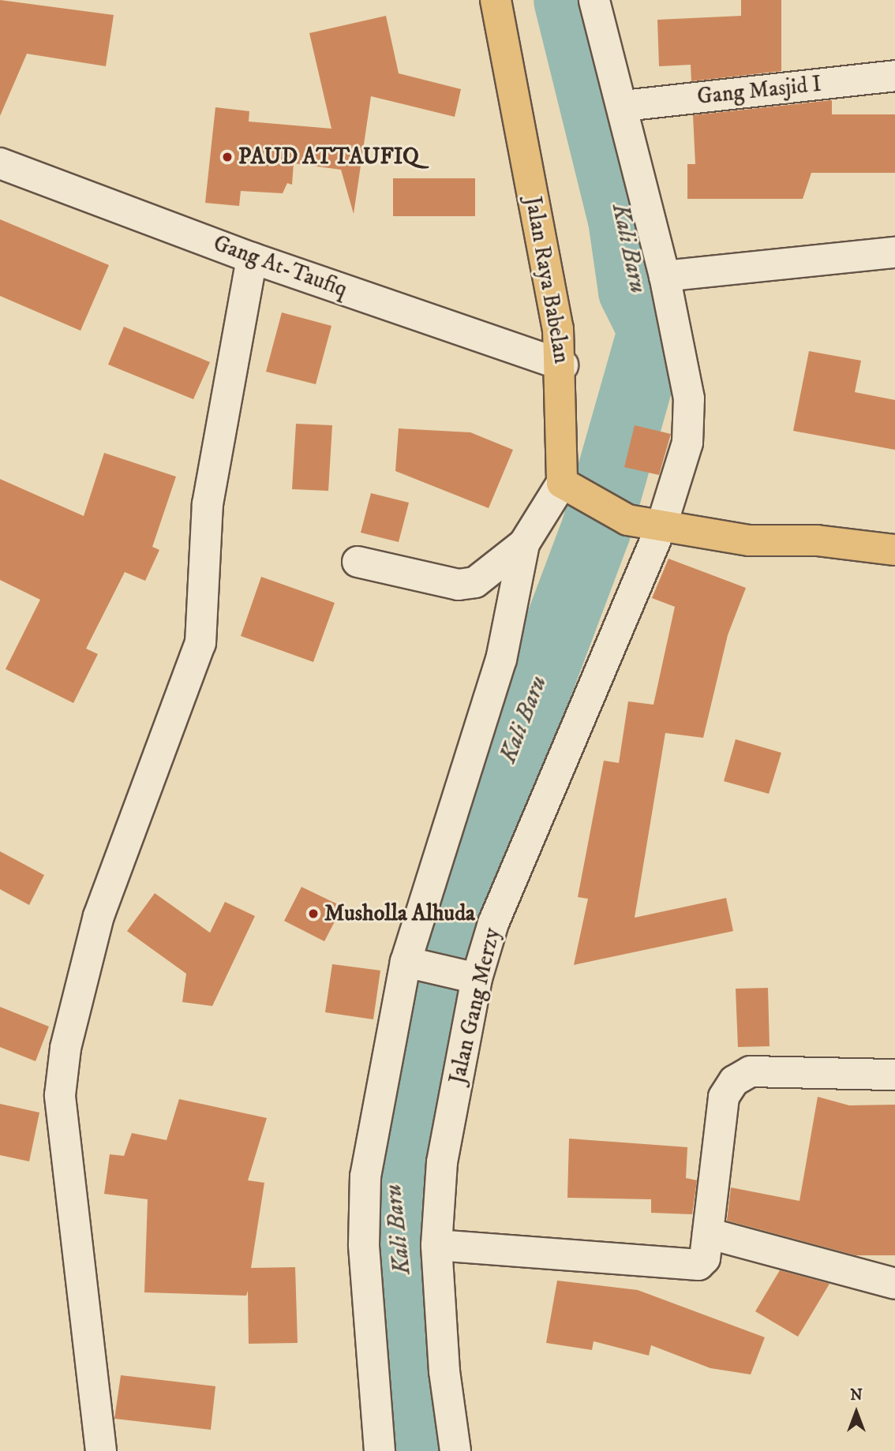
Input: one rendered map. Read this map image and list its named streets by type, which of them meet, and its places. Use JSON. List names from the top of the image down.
{
  "streets": {
    "main road": ["Jalan Raya Babelan"],
    "street": ["Gang Masjid I", "Gang At-Taufiq", "Jalan Gang Merzy"]
  },
  "crossings": [
    ["Gang Masjid I", "Jalan Gang Merzy"],
    ["Gang At-Taufiq", "Jalan Raya Babelan"]
  ],
  "water": ["Kali Baru"],
  "places": ["PAUD ATTAUFIQ", "Musholla Alhuda"],
  "north": "top"
}
